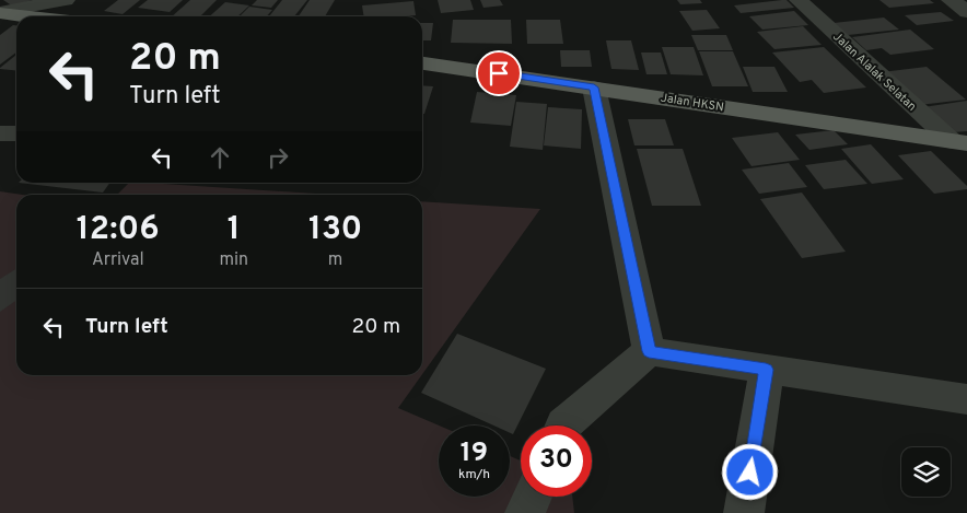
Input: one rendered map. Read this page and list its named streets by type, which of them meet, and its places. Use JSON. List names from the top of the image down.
{
  "streets": {
    "main road": ["Jalan HKSN"],
    "street": ["Jalan Alalak Selatan"]
  },
  "crossings": [
    ["Jalan Alalak Selatan", "Jalan HKSN"]
  ],
  "page": {
    "turn": ["20 m", "Turn left"],
    "eta": [
      "12:06",
      "Arrival",
      "1",
      "min",
      "130",
      "m"
    ],
    "list": [
      {
        "name": "Turn left",
        "value": "20 m"
      }
    ],
    "speed": "19 km/h",
    "limit": "30"
  }
}
